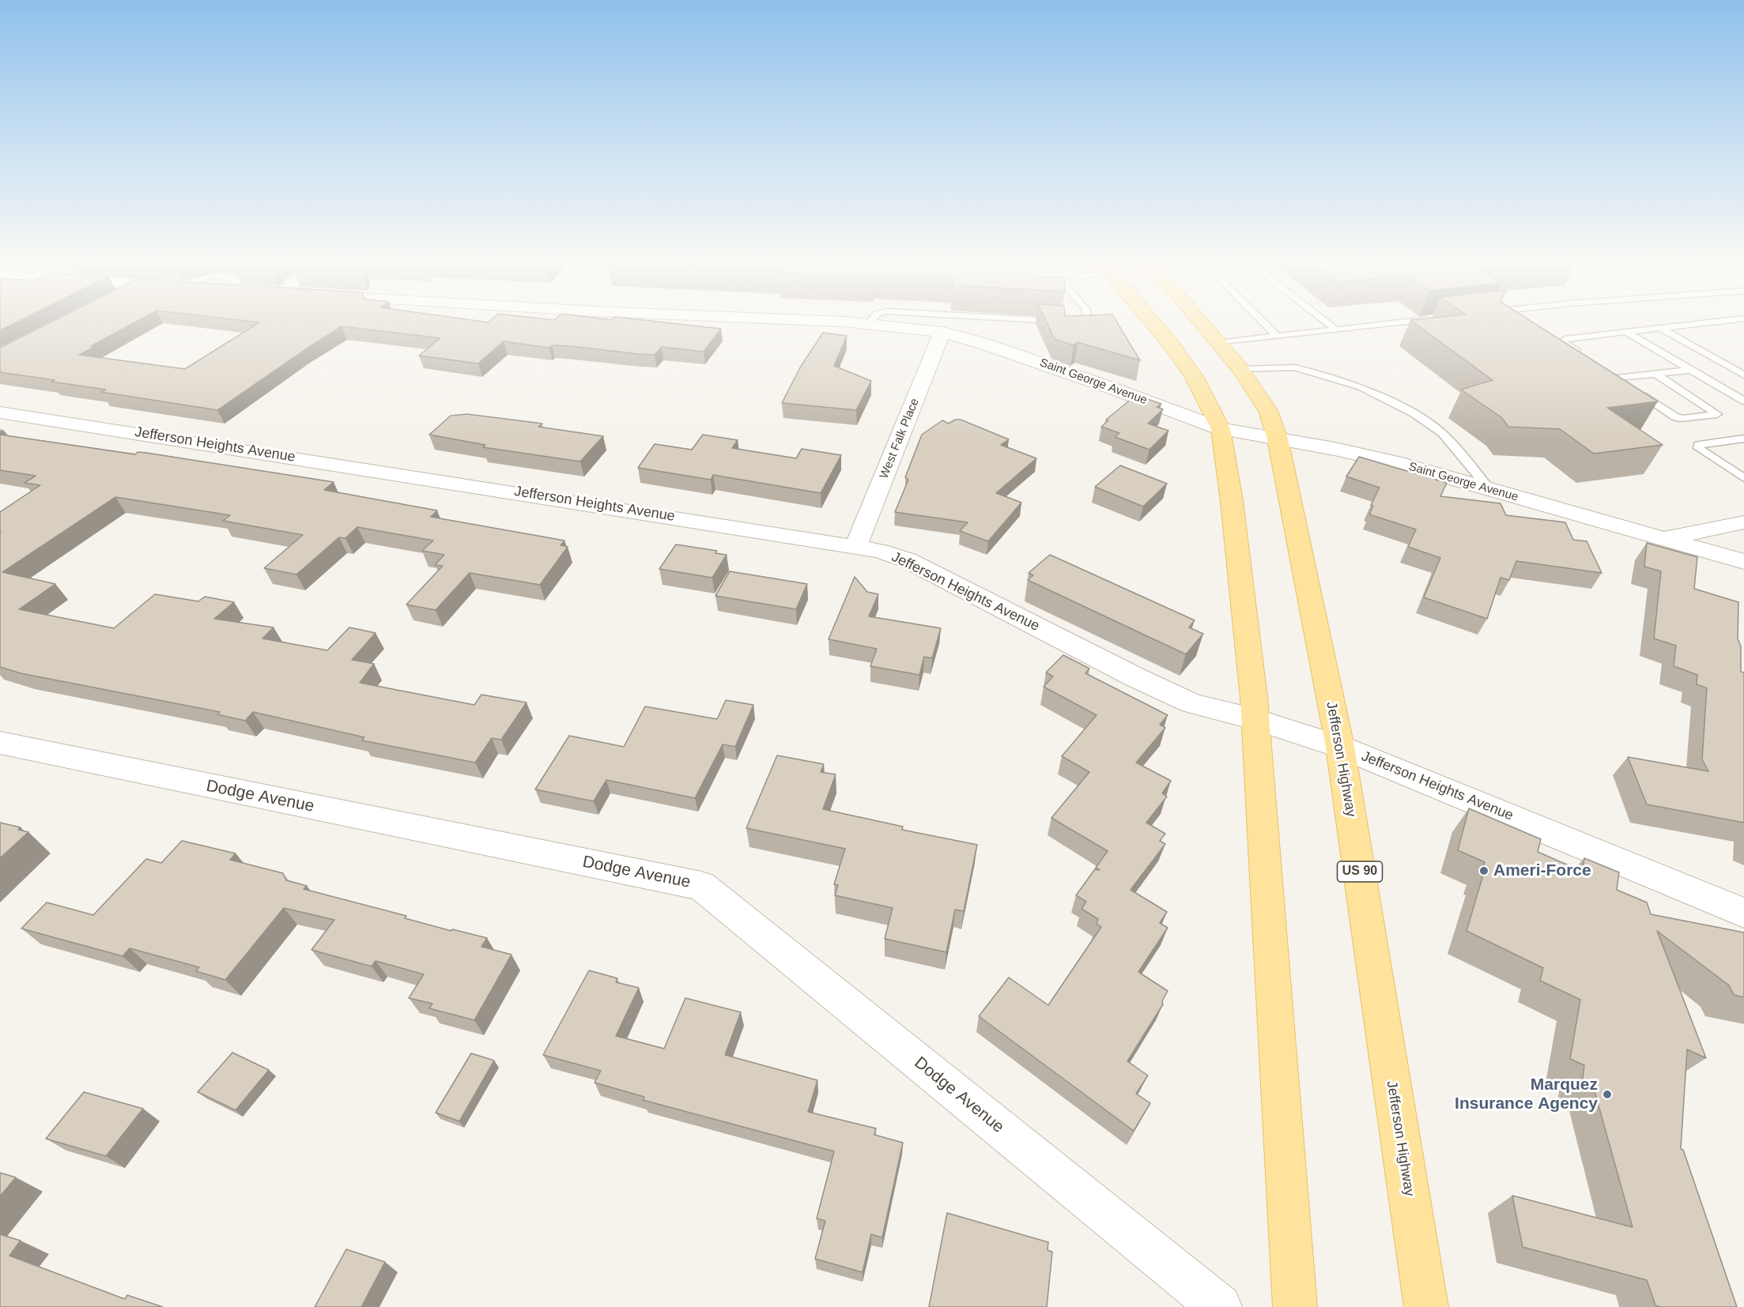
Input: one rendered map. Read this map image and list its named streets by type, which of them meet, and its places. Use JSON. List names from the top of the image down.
{
  "streets": {
    "main road": ["Jefferson Highway", "US 90"],
    "street": [
      "Saint George Avenue",
      "West Falk Place",
      "Jefferson Heights Avenue",
      "Dodge Avenue"
    ]
  },
  "crossings": [
    ["Saint George Avenue", "West Falk Place"],
    ["Saint George Avenue", "Jefferson Highway"],
    ["West Falk Place", "Jefferson Heights Avenue"],
    ["Jefferson Heights Avenue", "Jefferson Highway"]
  ],
  "places": ["Ameri-Force", "Marquez Insurance Agency"]
}
